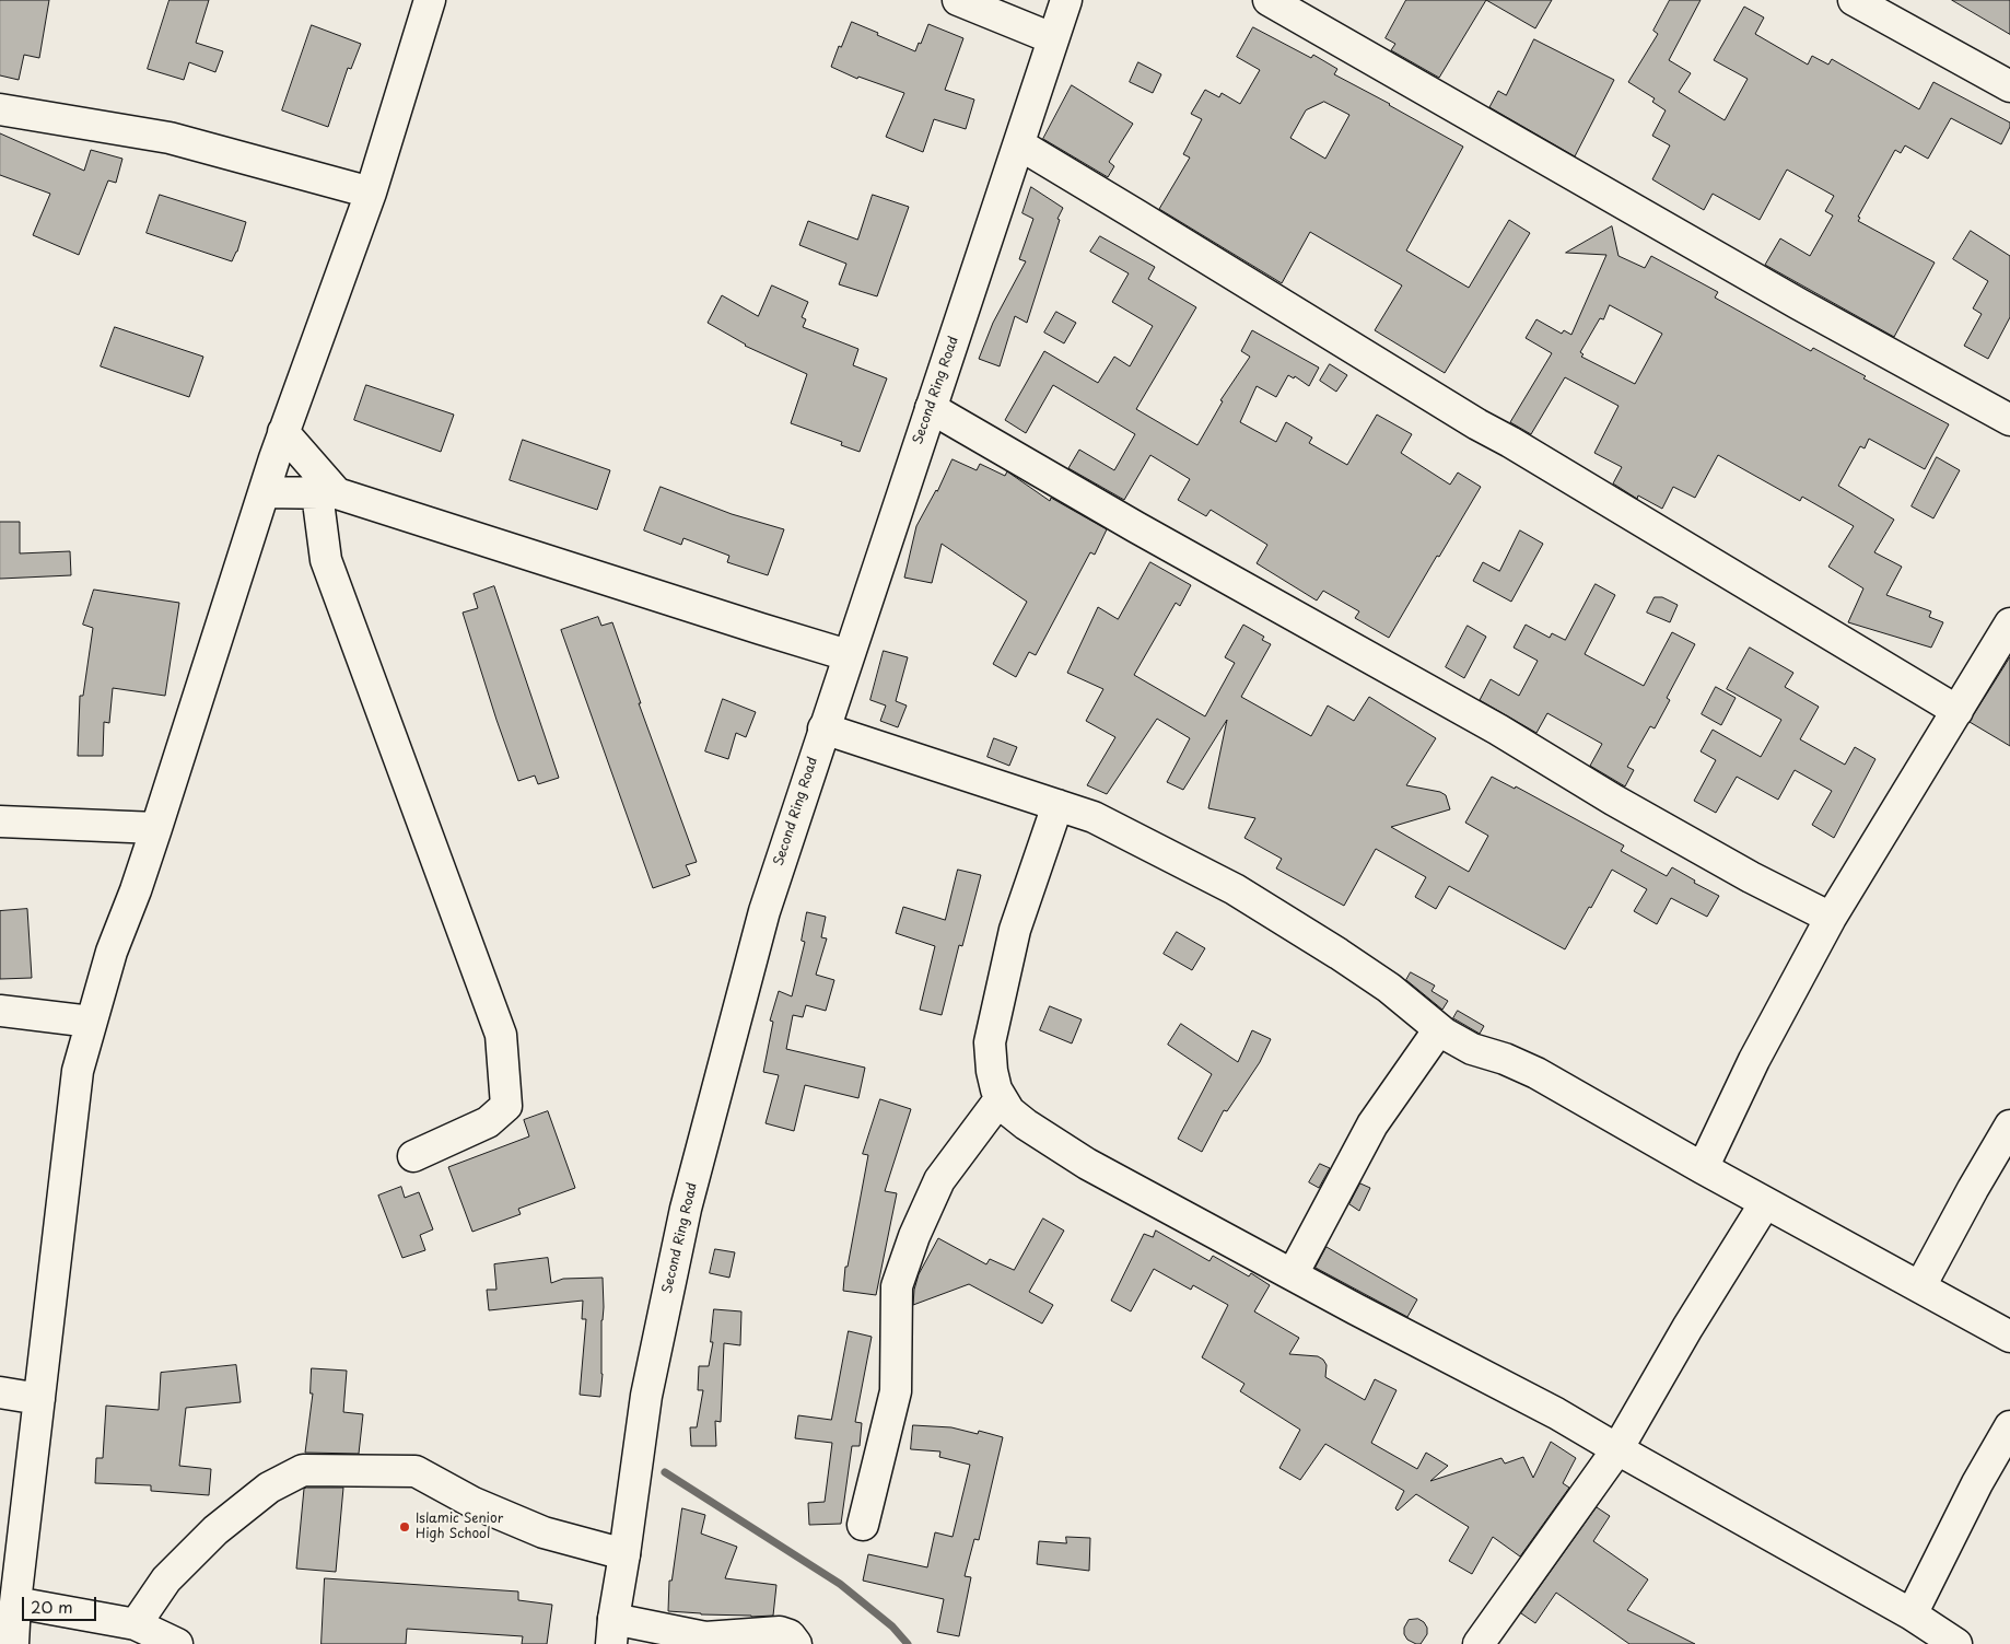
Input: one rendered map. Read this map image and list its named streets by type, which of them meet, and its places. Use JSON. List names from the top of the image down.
{
  "streets": {
    "street": ["Second Ring Road"]
  },
  "places": ["Islamic Senior High School"],
  "scale_bar": "20 m"
}
